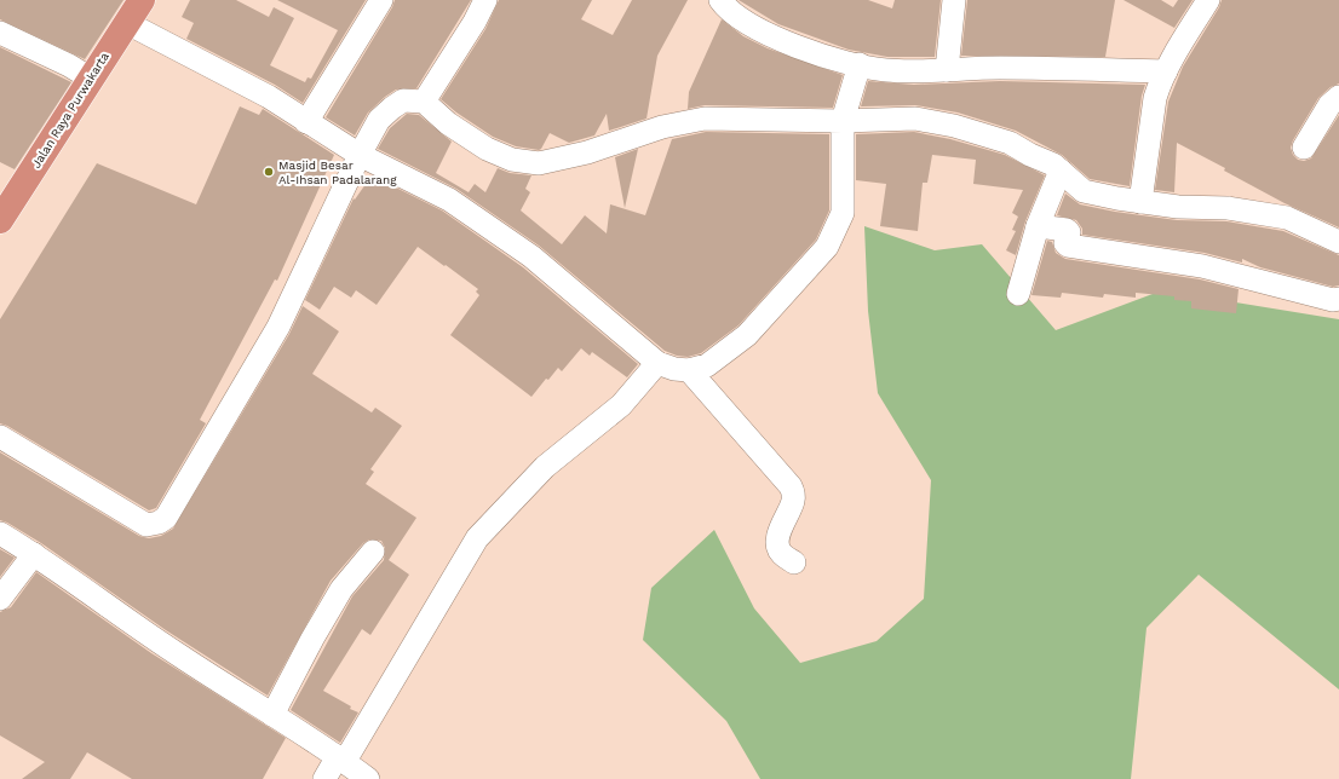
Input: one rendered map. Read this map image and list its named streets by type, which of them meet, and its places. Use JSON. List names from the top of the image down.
{
  "streets": {
    "highway": ["Jalan Raya Purwakarta"]
  },
  "places": ["Masjid Besar Al-Ihsan Padalarang"]
}
